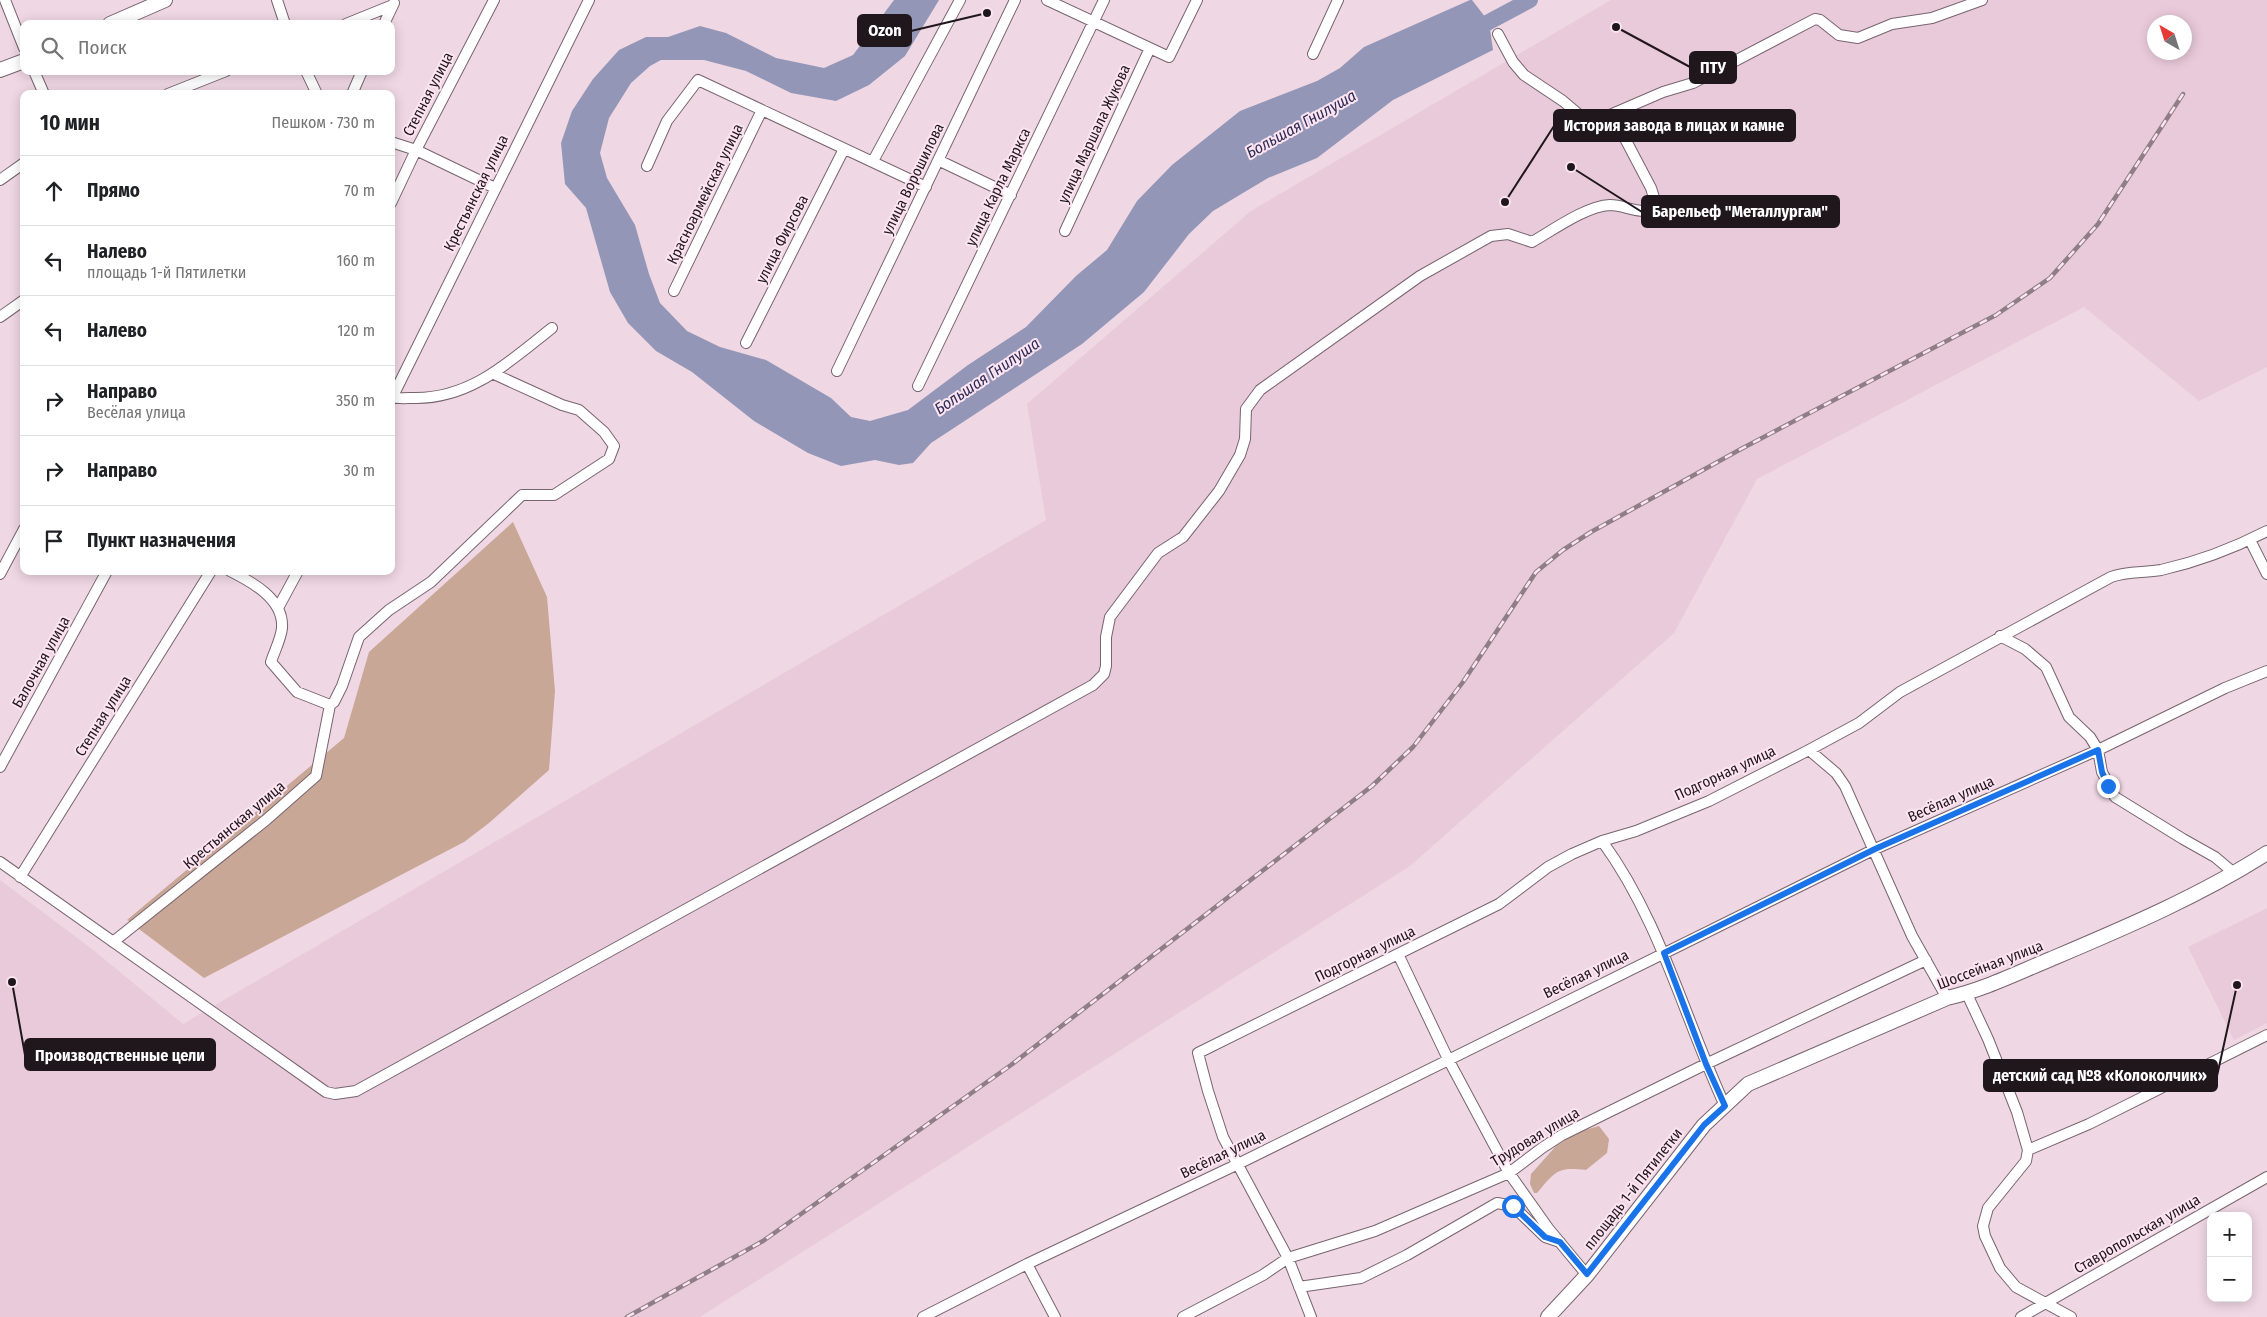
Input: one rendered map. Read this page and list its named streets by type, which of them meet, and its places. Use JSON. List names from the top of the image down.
{
  "streets": {
    "main road": ["Шоссейная улица", "площадь 1-й Пятилетки"],
    "street": [
      "Степная улица",
      "улица Маршала Жукова",
      "улица Ворошилова",
      "улица Карла Маркса",
      "Крестьянская улица",
      "Красноармейская улица",
      "улица Фирсова",
      "Балочная улица",
      "Подгорная улица",
      "Весёлая улица",
      "Трудовая улица",
      "Ставропольская улица"
    ]
  },
  "crossings": [
    ["Подгорная улица", "Весёлая улица"],
    ["Шоссейная улица", "площадь 1-й Пятилетки"]
  ],
  "water": ["Большая Гнилуша"],
  "places": [
    "Ozon",
    "ПТУ",
    "Барельеф \"Металлургам\"",
    "История завода в лицах и камне",
    "Производственные цели",
    "детский сад №8 «Колоколчик»"
  ],
  "north": "top left",
  "page": {
    "search": "Поиск",
    "heading": ["10 мин", "Пешком · 730 m"],
    "list": [
      ["Прямо", "70 m"],
      ["Налево", "площадь 1-й Пятилетки", "160 m"],
      ["Налево", "120 m"],
      ["Направо", "Весёлая улица", "350 m"],
      ["Направо", "30 m"],
      "Пункт назначения"
    ],
    "map_buttons": ["+", "−"]
  }
}
